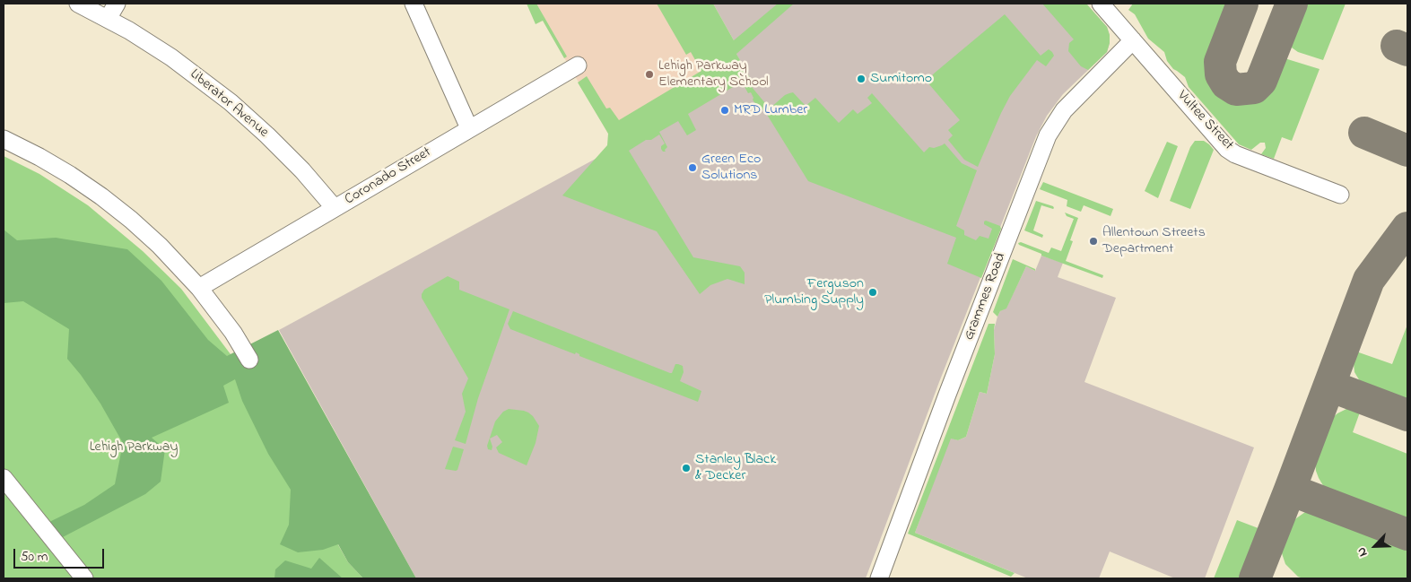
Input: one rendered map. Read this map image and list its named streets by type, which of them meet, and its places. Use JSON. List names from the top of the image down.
{
  "streets": {
    "street": [
      "Liberator Avenue",
      "Vultee Street",
      "Coronado Street",
      "Grammes Road"
    ]
  },
  "crossings": [
    ["Liberator Avenue", "Coronado Street"],
    ["Vultee Street", "Grammes Road"]
  ],
  "parks": ["Lehigh Parkway"],
  "places": [
    "Lehigh Parkway Elementary School",
    "Sumitomo",
    "MRD Lumber",
    "Green Eco Solutions",
    "Allentown Streets Department",
    "Ferguson Plumbing Supply",
    "Stanley Black & Decker"
  ],
  "scale_bar": "50 m",
  "north": "bottom left"
}
